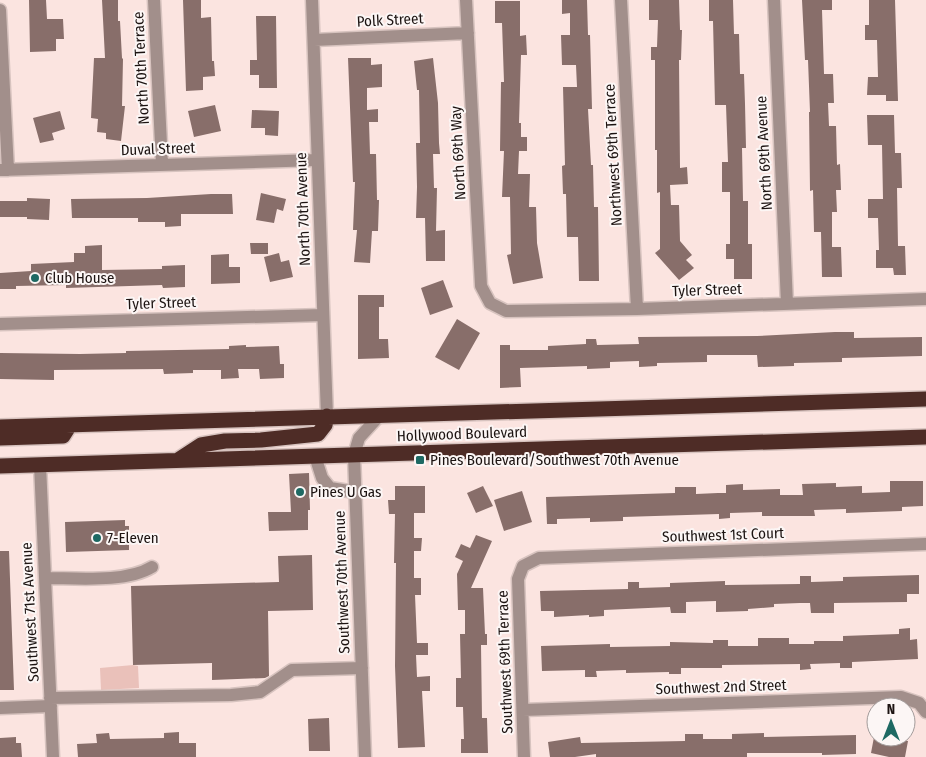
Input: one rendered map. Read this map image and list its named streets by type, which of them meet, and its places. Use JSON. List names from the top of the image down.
{
  "streets": {
    "highway": ["Hollywood Boulevard"],
    "street": [
      "Polk Street",
      "North 70th Terrace",
      "Duval Street",
      "North 69th Way",
      "North 69th Avenue",
      "Northwest 69th Terrace",
      "North 70th Avenue",
      "Tyler Street",
      "Southwest 1st Court",
      "Southwest 70th Avenue",
      "Southwest 71st Avenue",
      "Southwest 69th Terrace",
      "Southwest 2nd Street"
    ]
  },
  "crossings": [
    ["Polk Street", "North 69th Way"],
    ["Polk Street", "North 70th Avenue"],
    ["North 70th Terrace", "Duval Street"],
    ["Duval Street", "North 70th Avenue"],
    ["North 69th Way", "Tyler Street"],
    ["North 69th Avenue", "Tyler Street"],
    ["Northwest 69th Terrace", "Tyler Street"],
    ["North 70th Avenue", "Tyler Street"],
    ["North 70th Avenue", "Hollywood Boulevard"],
    ["Hollywood Boulevard", "Southwest 70th Avenue"],
    ["Hollywood Boulevard", "Southwest 71st Avenue"],
    ["Southwest 1st Court", "Southwest 69th Terrace"],
    ["Southwest 69th Terrace", "Southwest 2nd Street"]
  ],
  "places": {
    "other": ["Club House", "Pines U Gas", "7-Eleven"],
    "transit": ["Pines Boulevard/Southwest 70th Avenue"]
  },
  "north": "top"
}
